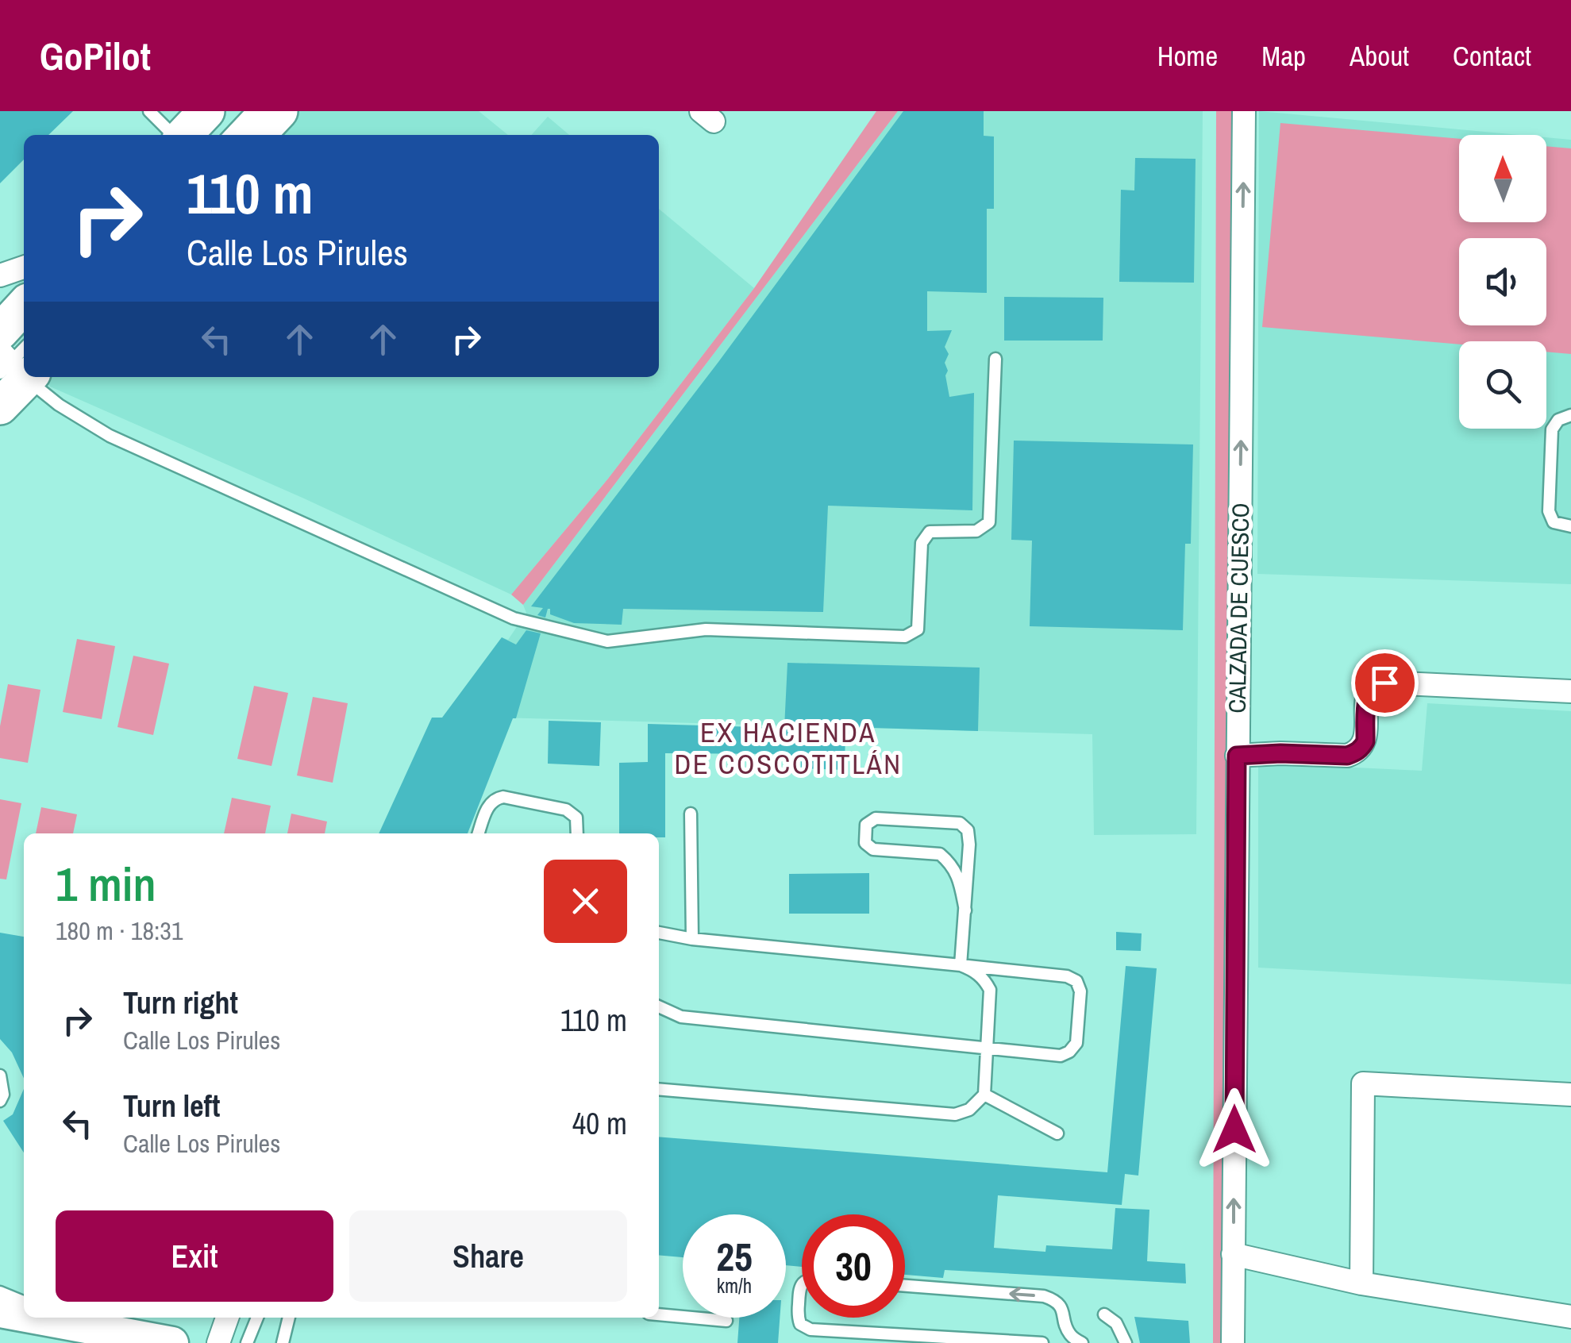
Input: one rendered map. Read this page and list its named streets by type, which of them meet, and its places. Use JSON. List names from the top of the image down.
{
  "streets": {
    "street": ["CALZADA DE CUESCO"]
  },
  "one_way": ["CALZADA DE CUESCO"],
  "districts": ["EX HACIENDA DE COSCOTITLÁN"],
  "north": "top",
  "page": {
    "header": "GoPilot",
    "nav": [
      "Home",
      "Map",
      "About",
      "Contact"
    ],
    "turn": ["110 m", "Calle Los Pirules"],
    "heading": ["1 min", "180 m · 18:31"],
    "list": [
      {
        "name": "Turn right",
        "note": "Calle Los Pirules",
        "value": "110 m"
      },
      {
        "name": "Turn left",
        "note": "Calle Los Pirules",
        "value": "40 m"
      }
    ],
    "buttons": ["Exit", "Share"],
    "speed": "25 km/h",
    "limit": "30"
  }
}
